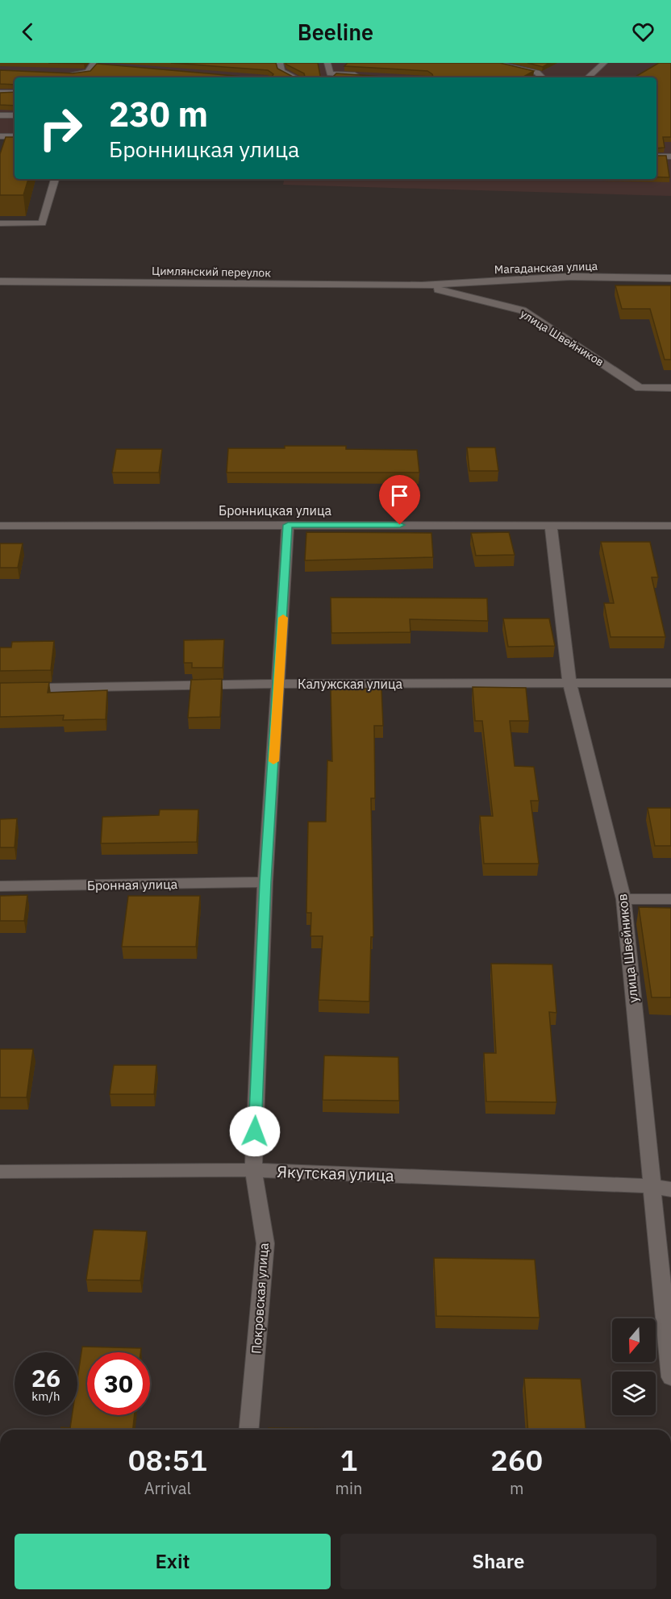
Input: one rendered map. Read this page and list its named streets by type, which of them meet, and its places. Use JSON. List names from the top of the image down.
{
  "streets": {
    "street": [
      "Магаданская улица",
      "Цимлянский переулок",
      "улица Швейников",
      "Бронницкая улица",
      "Калужская улица",
      "Бронная улица",
      "Якутская улица",
      "Покровская улица"
    ]
  },
  "crossings": [
    ["Магаданская улица", "Цимлянский переулок"],
    ["Магаданская улица", "улица Швейников"],
    ["Цимлянский переулок", "улица Швейников"],
    ["улица Швейников", "Бронницкая улица"],
    ["улица Швейников", "Калужская улица"],
    ["улица Швейников", "Якутская улица"],
    ["Бронницкая улица", "Покровская улица"],
    ["Калужская улица", "Покровская улица"],
    ["Бронная улица", "Покровская улица"],
    ["Якутская улица", "Покровская улица"]
  ],
  "north": "bottom",
  "page": {
    "header": "Beeline",
    "turn": ["230 m", "Бронницкая улица"],
    "speed": "26 km/h",
    "limit": "30",
    "eta": [
      "08:51",
      "Arrival",
      "1",
      "min",
      "260",
      "m"
    ],
    "buttons": ["Exit", "Share"]
  }
}
